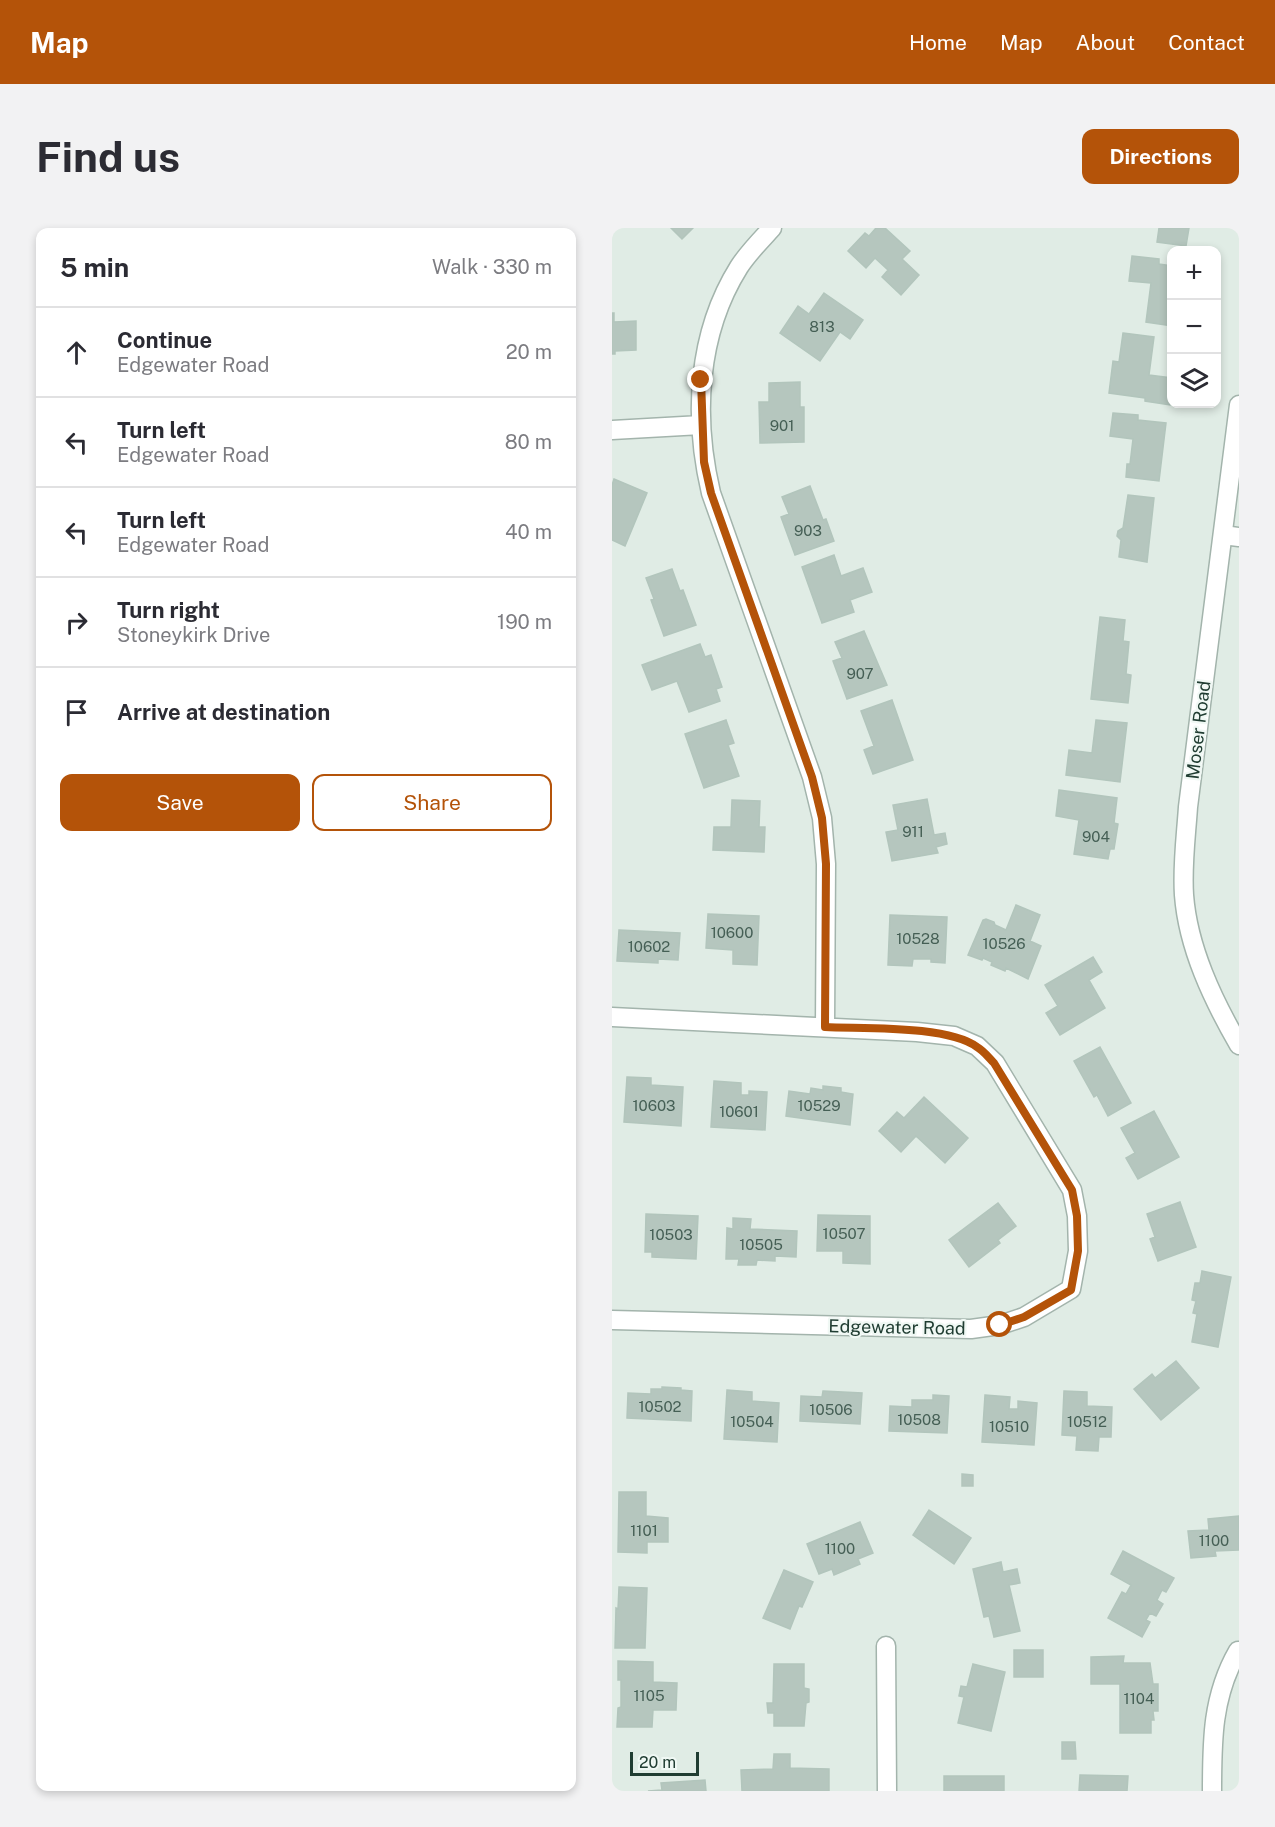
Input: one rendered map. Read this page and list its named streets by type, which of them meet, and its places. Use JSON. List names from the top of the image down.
{
  "streets": {
    "street": ["Moser Road", "Edgewater Road"]
  },
  "house_numbers": [
    "813",
    "901",
    "903",
    "907",
    "911",
    "904",
    "10600",
    "10528",
    "10526",
    "10602",
    "10603",
    "10529",
    "10601",
    "10507",
    "10503",
    "10505",
    "10502",
    "10506",
    "10508",
    "10504",
    "10512",
    "10510",
    "1101",
    "1100",
    "1100",
    "1105",
    "1104"
  ],
  "scale_bar": "20 m",
  "page": {
    "header": "Map",
    "nav": [
      "Home",
      "Map",
      "About",
      "Contact"
    ],
    "buttons": [
      "Directions",
      ["Save", "Share"]
    ],
    "title": "Find us",
    "heading": ["5 min", "Walk · 330 m"],
    "map_buttons": ["+", "−"],
    "list": [
      ["Continue", "Edgewater Road", "20 m"],
      ["Turn left", "Edgewater Road", "80 m"],
      ["Turn left", "Edgewater Road", "40 m"],
      ["Turn right", "Stoneykirk Drive", "190 m"],
      "Arrive at destination"
    ],
    "scale": "20 m"
  }
}
